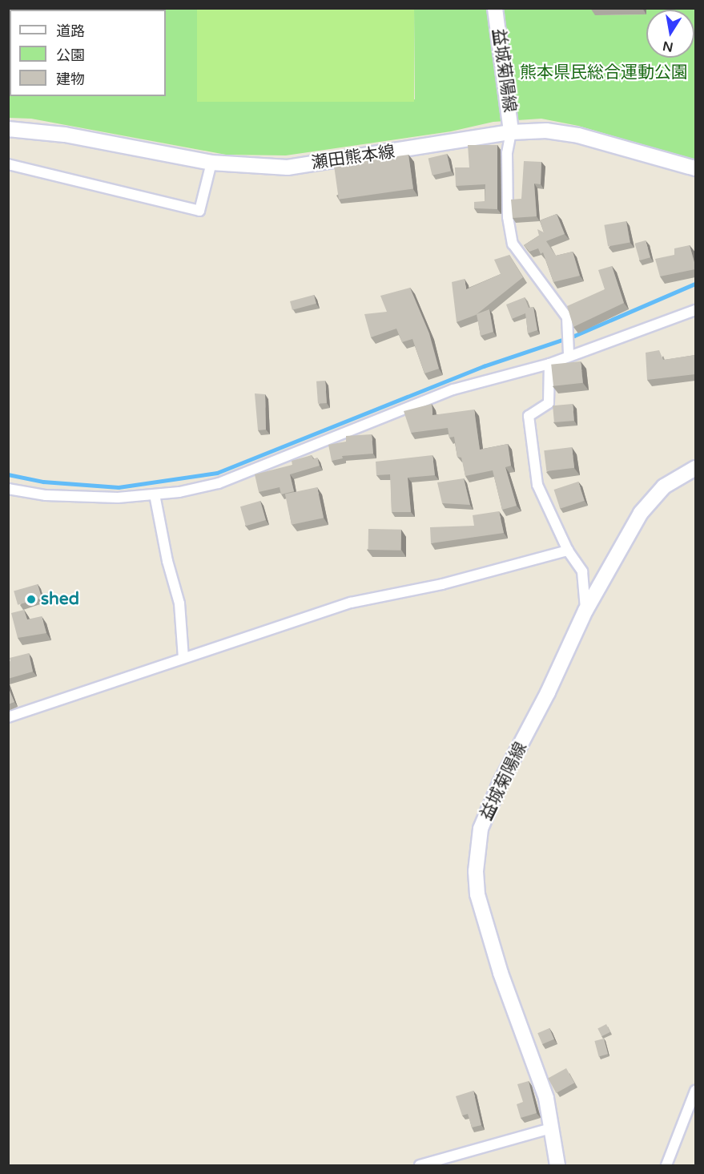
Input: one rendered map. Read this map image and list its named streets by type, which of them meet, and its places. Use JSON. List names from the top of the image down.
{
  "streets": {
    "main road": ["益城菊陽線", "瀬田熊本線"]
  },
  "crossings": [
    ["益城菊陽線", "瀬田熊本線"]
  ],
  "parks": ["熊本県民総合運動公園"],
  "places": ["shed"],
  "legend": ["道路", "公園", "建物"],
  "north": "bottom"
}
